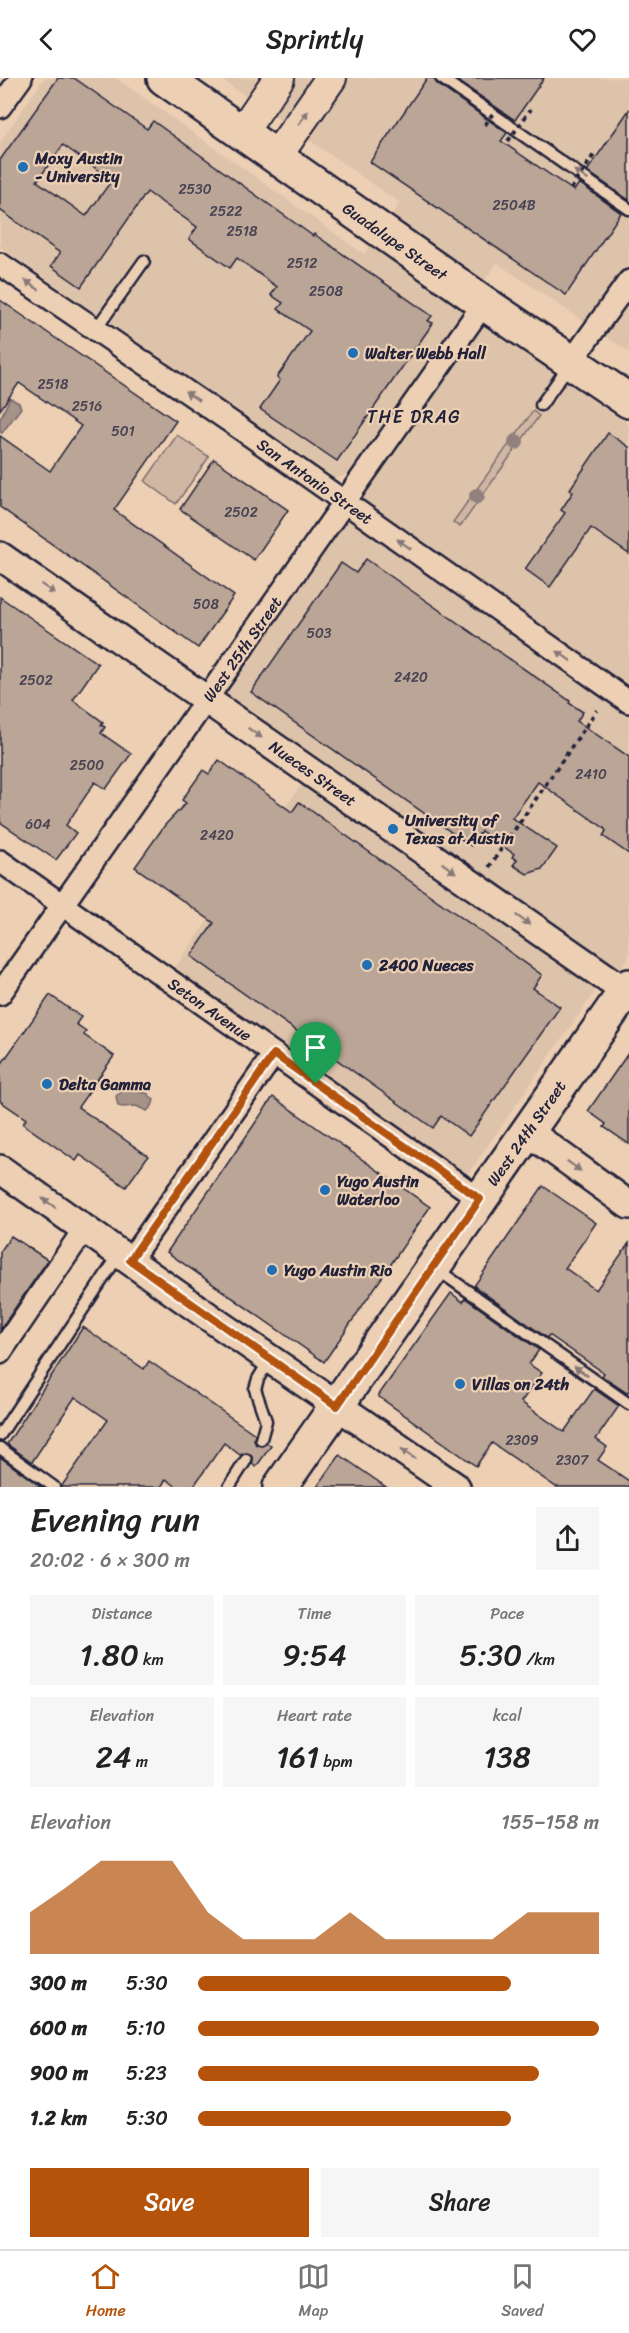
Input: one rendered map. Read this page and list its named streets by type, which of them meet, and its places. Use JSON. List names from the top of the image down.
{
  "streets": {
    "main road": ["Guadalupe Street", "West 24th Street"],
    "street": [
      "San Antonio Street",
      "West 25th Street",
      "Nueces Street",
      "Seton Avenue"
    ]
  },
  "crossings": [
    ["Guadalupe Street", "West 25th Street"],
    ["San Antonio Street", "West 25th Street"],
    ["West 25th Street", "Nueces Street"],
    ["West 25th Street", "Seton Avenue"],
    ["Nueces Street", "West 24th Street"],
    ["Seton Avenue", "West 24th Street"]
  ],
  "one_way": ["San Antonio Street", "Nueces Street"],
  "districts": ["THE DRAG"],
  "places": [
    "Moxy Austin - University",
    "Walter Webb Hall",
    "University of Texas at Austin",
    "2400 Nueces",
    "Delta Gamma",
    "Yugo Austin Waterloo",
    "Yugo Austin Rio",
    "Villas on 24th"
  ],
  "house_numbers": [
    "2530",
    "2504B",
    "2522",
    "2518",
    "2512",
    "2508",
    "2518",
    "2516",
    "501",
    "2502",
    "508",
    "503",
    "2420",
    "2502",
    "2500",
    "2410",
    "604",
    "2420",
    "2309",
    "2307"
  ],
  "page": {
    "header": "Sprintly",
    "heading": ["Evening run", "20:02 · 6 × 300 m"],
    "stats": [
      ["Distance", "1.80 km"],
      ["Time", "9:54"],
      ["Pace", "5:30 /km"],
      ["Elevation", "24 m"],
      ["Heart rate", "161 bpm"],
      ["kcal", "138"]
    ],
    "chart": ["Elevation", "155–158 m"],
    "list": [
      {
        "name": "300 m",
        "note": "5:30"
      },
      {
        "name": "600 m",
        "note": "5:10"
      },
      {
        "name": "900 m",
        "note": "5:23"
      },
      {
        "name": "1.2 km",
        "note": "5:30"
      }
    ],
    "buttons": ["Save", "Share"],
    "tabs": ["Home", "Map", "Saved"]
  }
}
